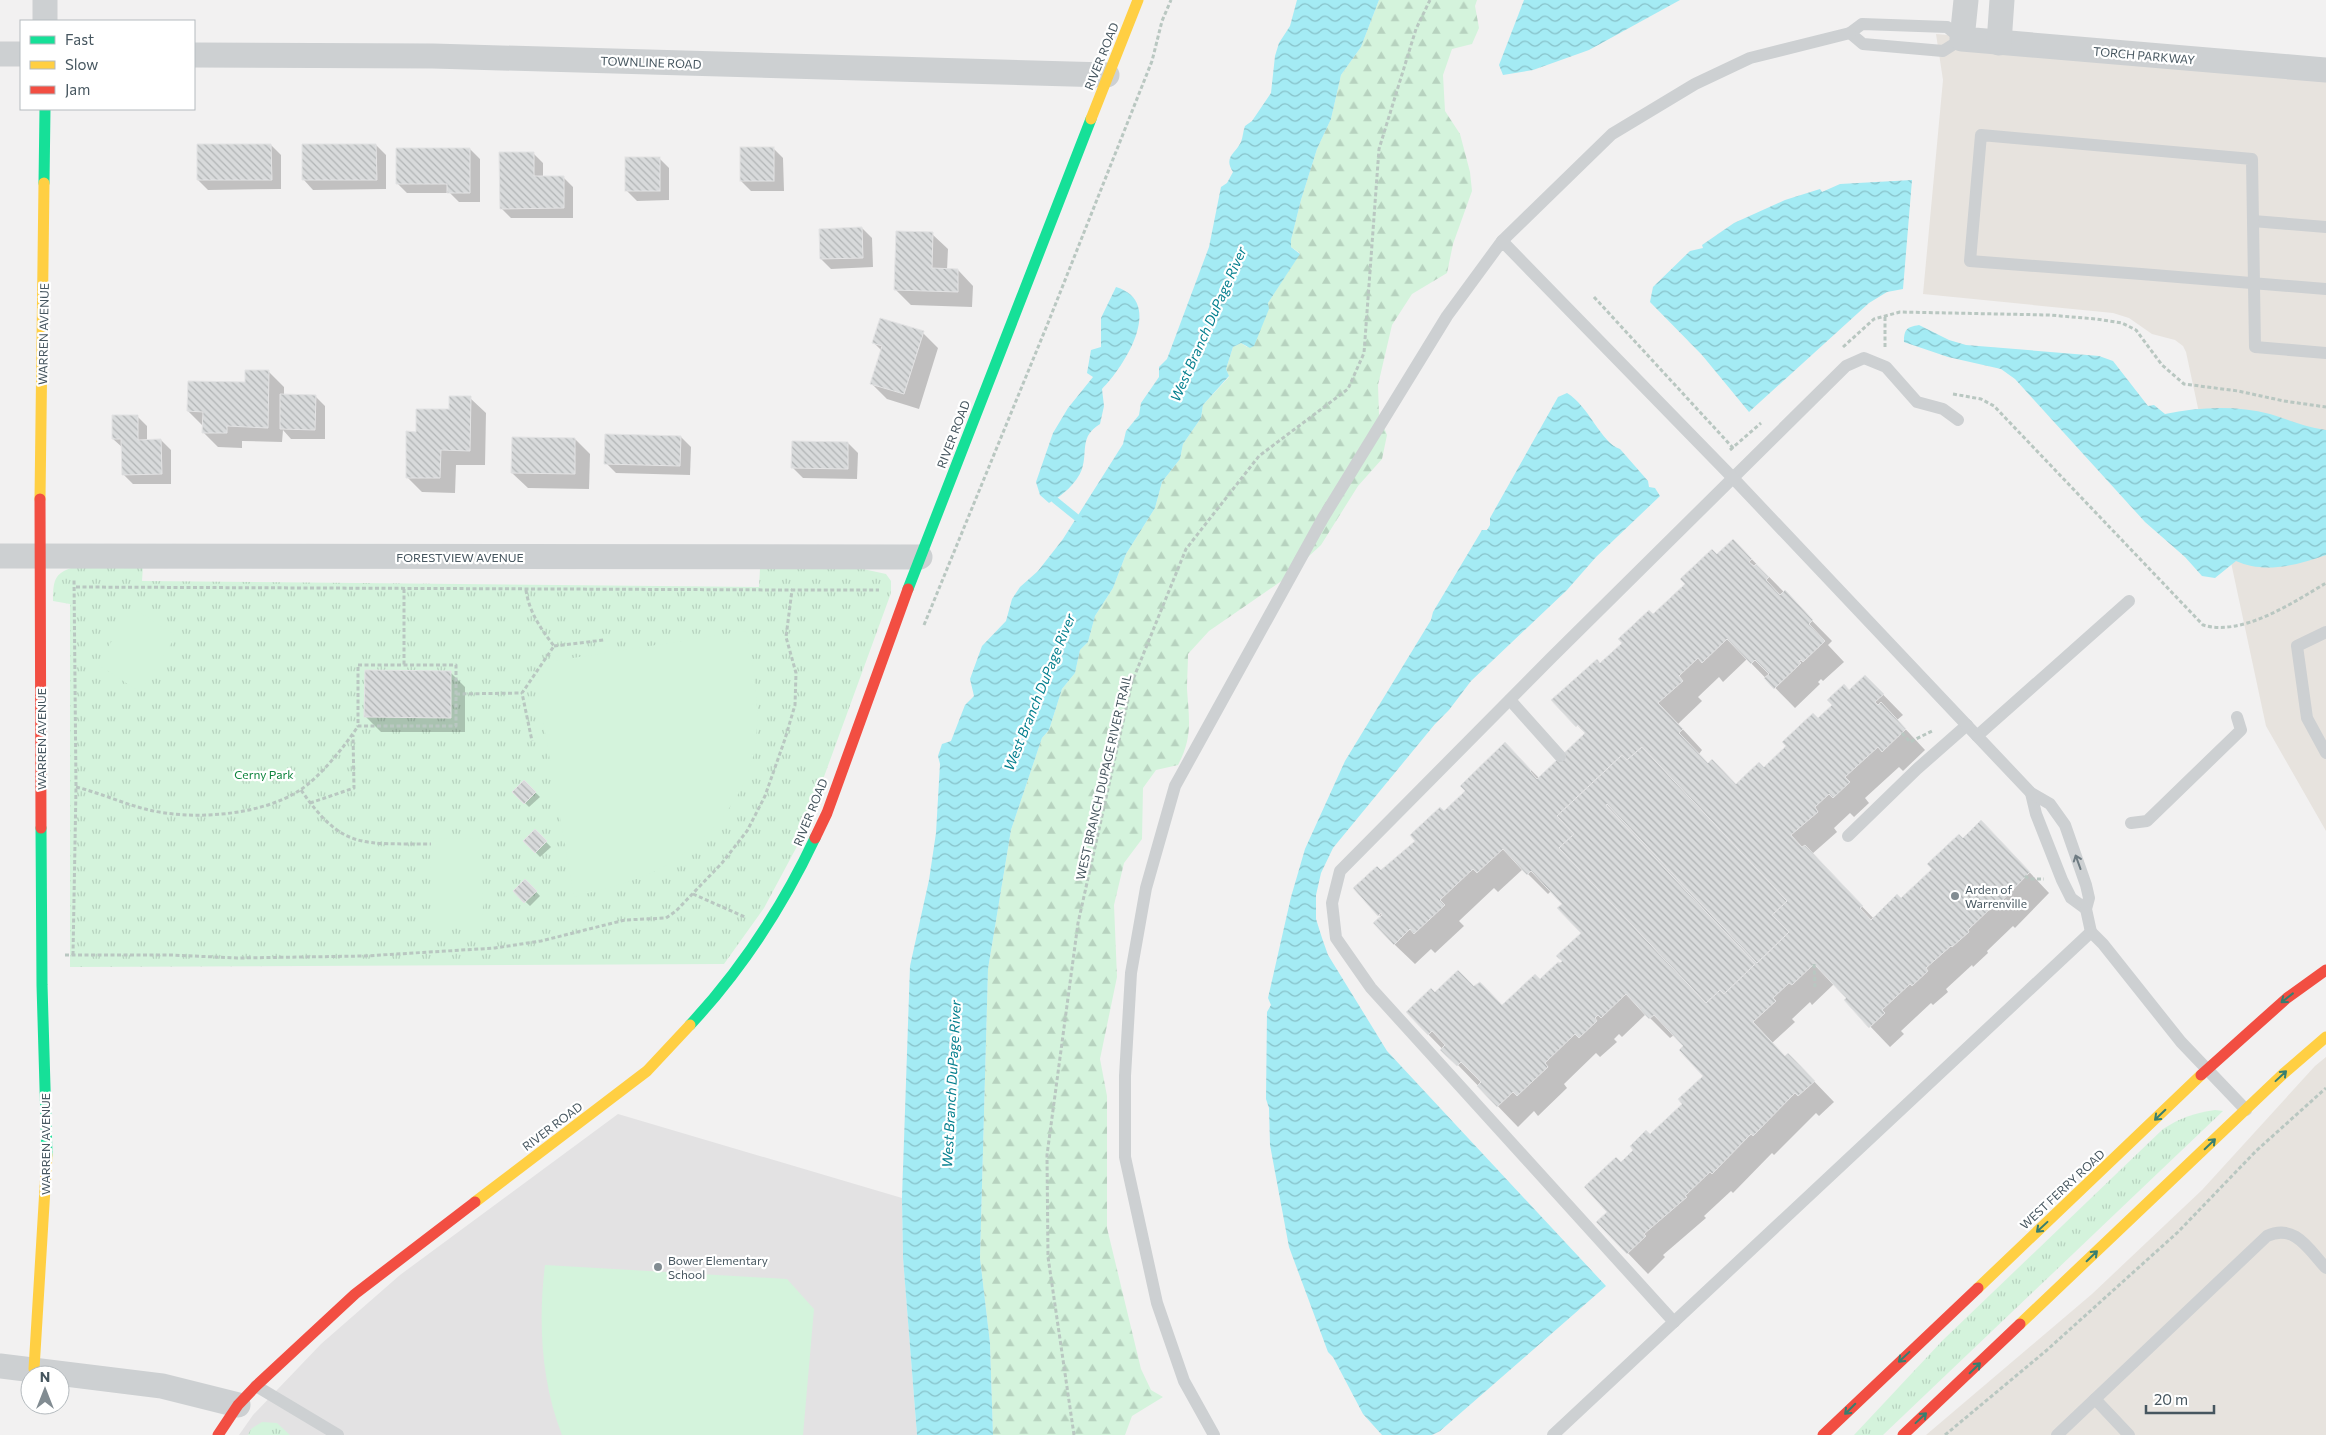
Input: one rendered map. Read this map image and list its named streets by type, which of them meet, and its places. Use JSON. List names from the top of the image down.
{
  "streets": {
    "street": [
      "TORCH PARKWAY",
      "RIVER ROAD",
      "TOWNLINE ROAD",
      "WARREN AVENUE",
      "FORESTVIEW AVENUE",
      "WEST FERRY ROAD"
    ],
    "path": ["WEST BRANCH DUPAGE RIVER TRAIL"]
  },
  "crossings": [
    ["RIVER ROAD", "TOWNLINE ROAD"],
    ["RIVER ROAD", "FORESTVIEW AVENUE"],
    ["WARREN AVENUE", "FORESTVIEW AVENUE"]
  ],
  "water": ["West Branch DuPage River"],
  "parks": ["Cerny Park"],
  "places": ["Arden of Warrenville", "Bower Elementary School"],
  "legend": ["Fast", "Slow", "Jam"],
  "scale_bar": "20 m",
  "north": "top"
}
